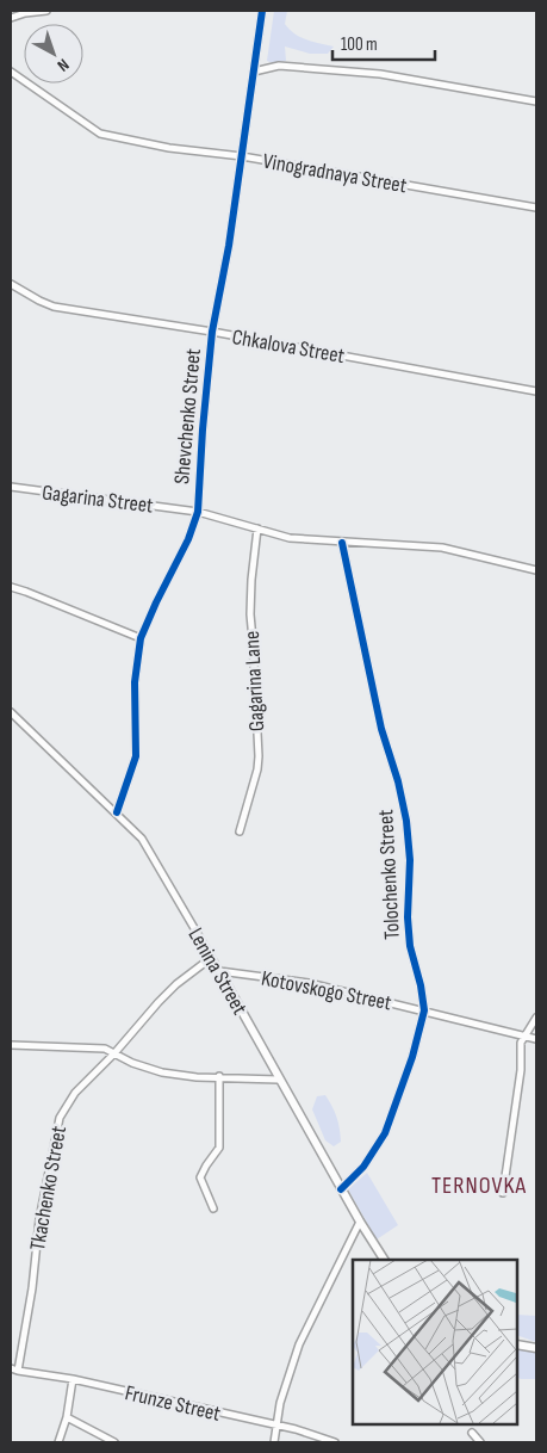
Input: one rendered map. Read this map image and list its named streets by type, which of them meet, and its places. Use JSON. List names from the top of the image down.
{
  "streets": {
    "street": [
      "Vinogradnaya Street",
      "Chkalova Street",
      "Shevchenko Street",
      "Gagarina Street",
      "Gagarina Lane",
      "Tolochenko Street",
      "Lenina Street",
      "Kotovskogo Street",
      "Tkachenko Street",
      "Frunze Street"
    ]
  },
  "crossings": [
    ["Vinogradnaya Street", "Shevchenko Street"],
    ["Chkalova Street", "Shevchenko Street"],
    ["Shevchenko Street", "Gagarina Street"],
    ["Shevchenko Street", "Lenina Street"],
    ["Gagarina Street", "Gagarina Lane"],
    ["Gagarina Street", "Tolochenko Street"],
    ["Tolochenko Street", "Lenina Street"],
    ["Tolochenko Street", "Kotovskogo Street"],
    ["Lenina Street", "Kotovskogo Street"],
    ["Lenina Street", "Tkachenko Street"],
    ["Tkachenko Street", "Frunze Street"]
  ],
  "districts": ["TERNOVKA"],
  "scale_bar": "100 m",
  "north": "bottom right"
}
